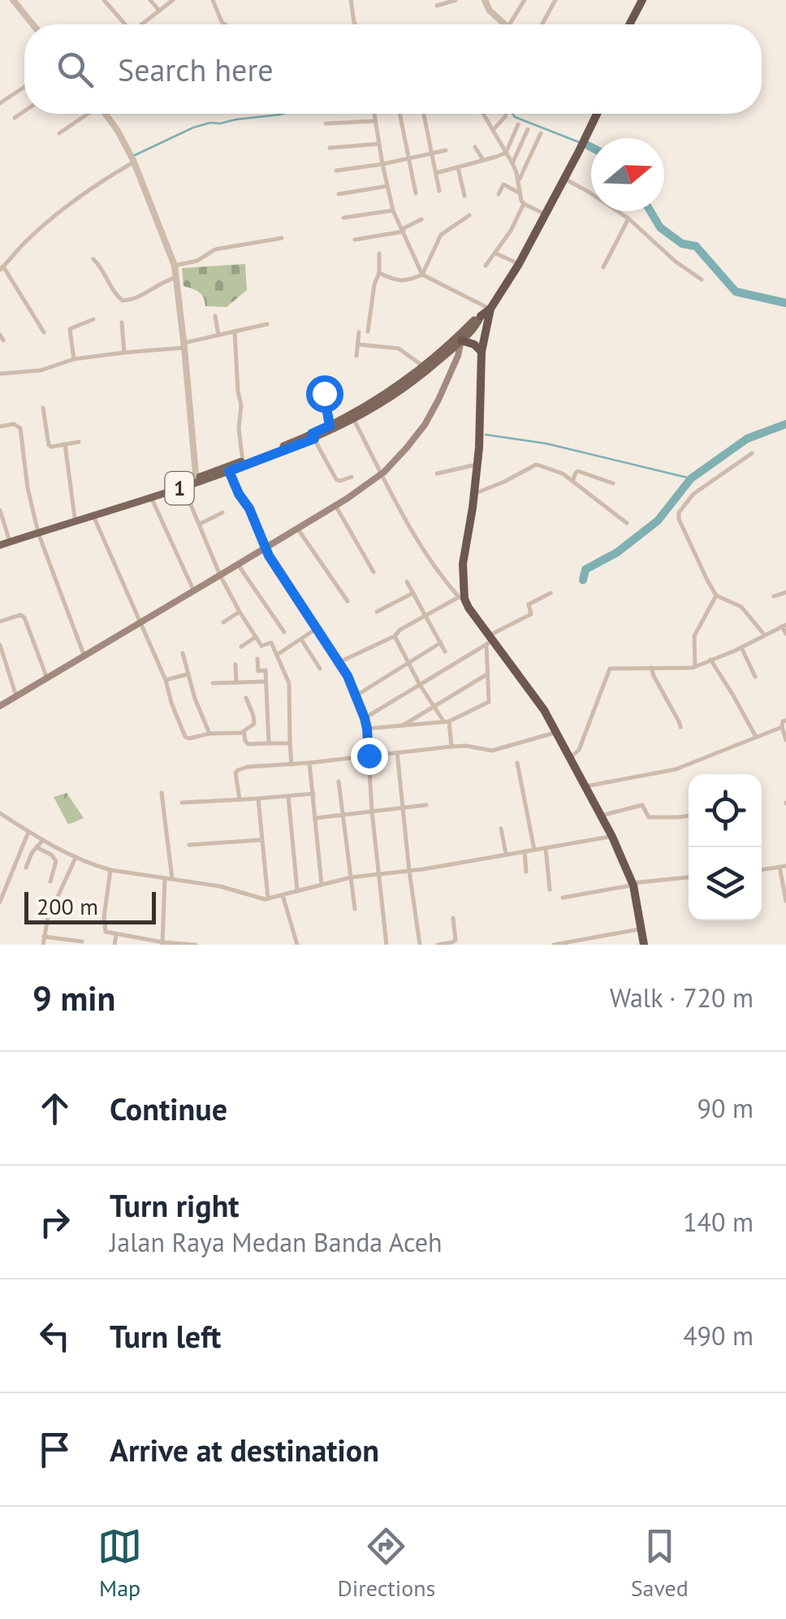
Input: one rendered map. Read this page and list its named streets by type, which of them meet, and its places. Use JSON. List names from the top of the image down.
{
  "streets": {
    "highway": ["1"]
  },
  "scale_bar": "200 m",
  "north": "right",
  "page": {
    "search": "Search here",
    "scale": "200 m",
    "heading": ["9 min", "Walk · 720 m"],
    "list": [
      ["Continue", "90 m"],
      ["Turn right", "Jalan Raya Medan Banda Aceh", "140 m"],
      ["Turn left", "490 m"],
      "Arrive at destination"
    ],
    "nav": ["Map", "Directions", "Saved"]
  }
}
